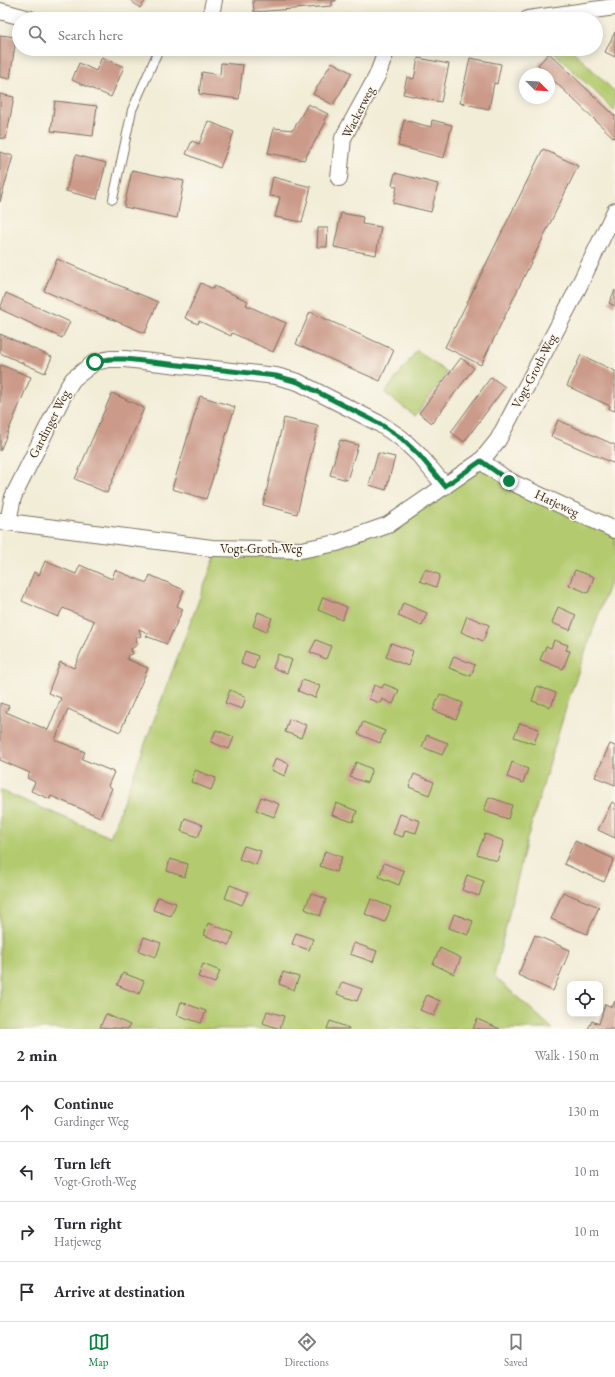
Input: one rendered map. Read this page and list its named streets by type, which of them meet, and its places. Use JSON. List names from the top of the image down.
{
  "streets": {
    "street": [
      "Wackerweg",
      "Vogt-Groth-Weg",
      "Gardinger Weg",
      "Hatjeweg"
    ]
  },
  "crossings": [
    ["Vogt-Groth-Weg", "Gardinger Weg"],
    ["Vogt-Groth-Weg", "Hatjeweg"]
  ],
  "north": "bottom right",
  "page": {
    "search": "Search here",
    "heading": ["2 min", "Walk · 150 m"],
    "list": [
      ["Continue", "Gardinger Weg", "130 m"],
      ["Turn left", "Vogt-Groth-Weg", "10 m"],
      ["Turn right", "Hatjeweg", "10 m"],
      "Arrive at destination"
    ],
    "nav": ["Map", "Directions", "Saved"]
  }
}
